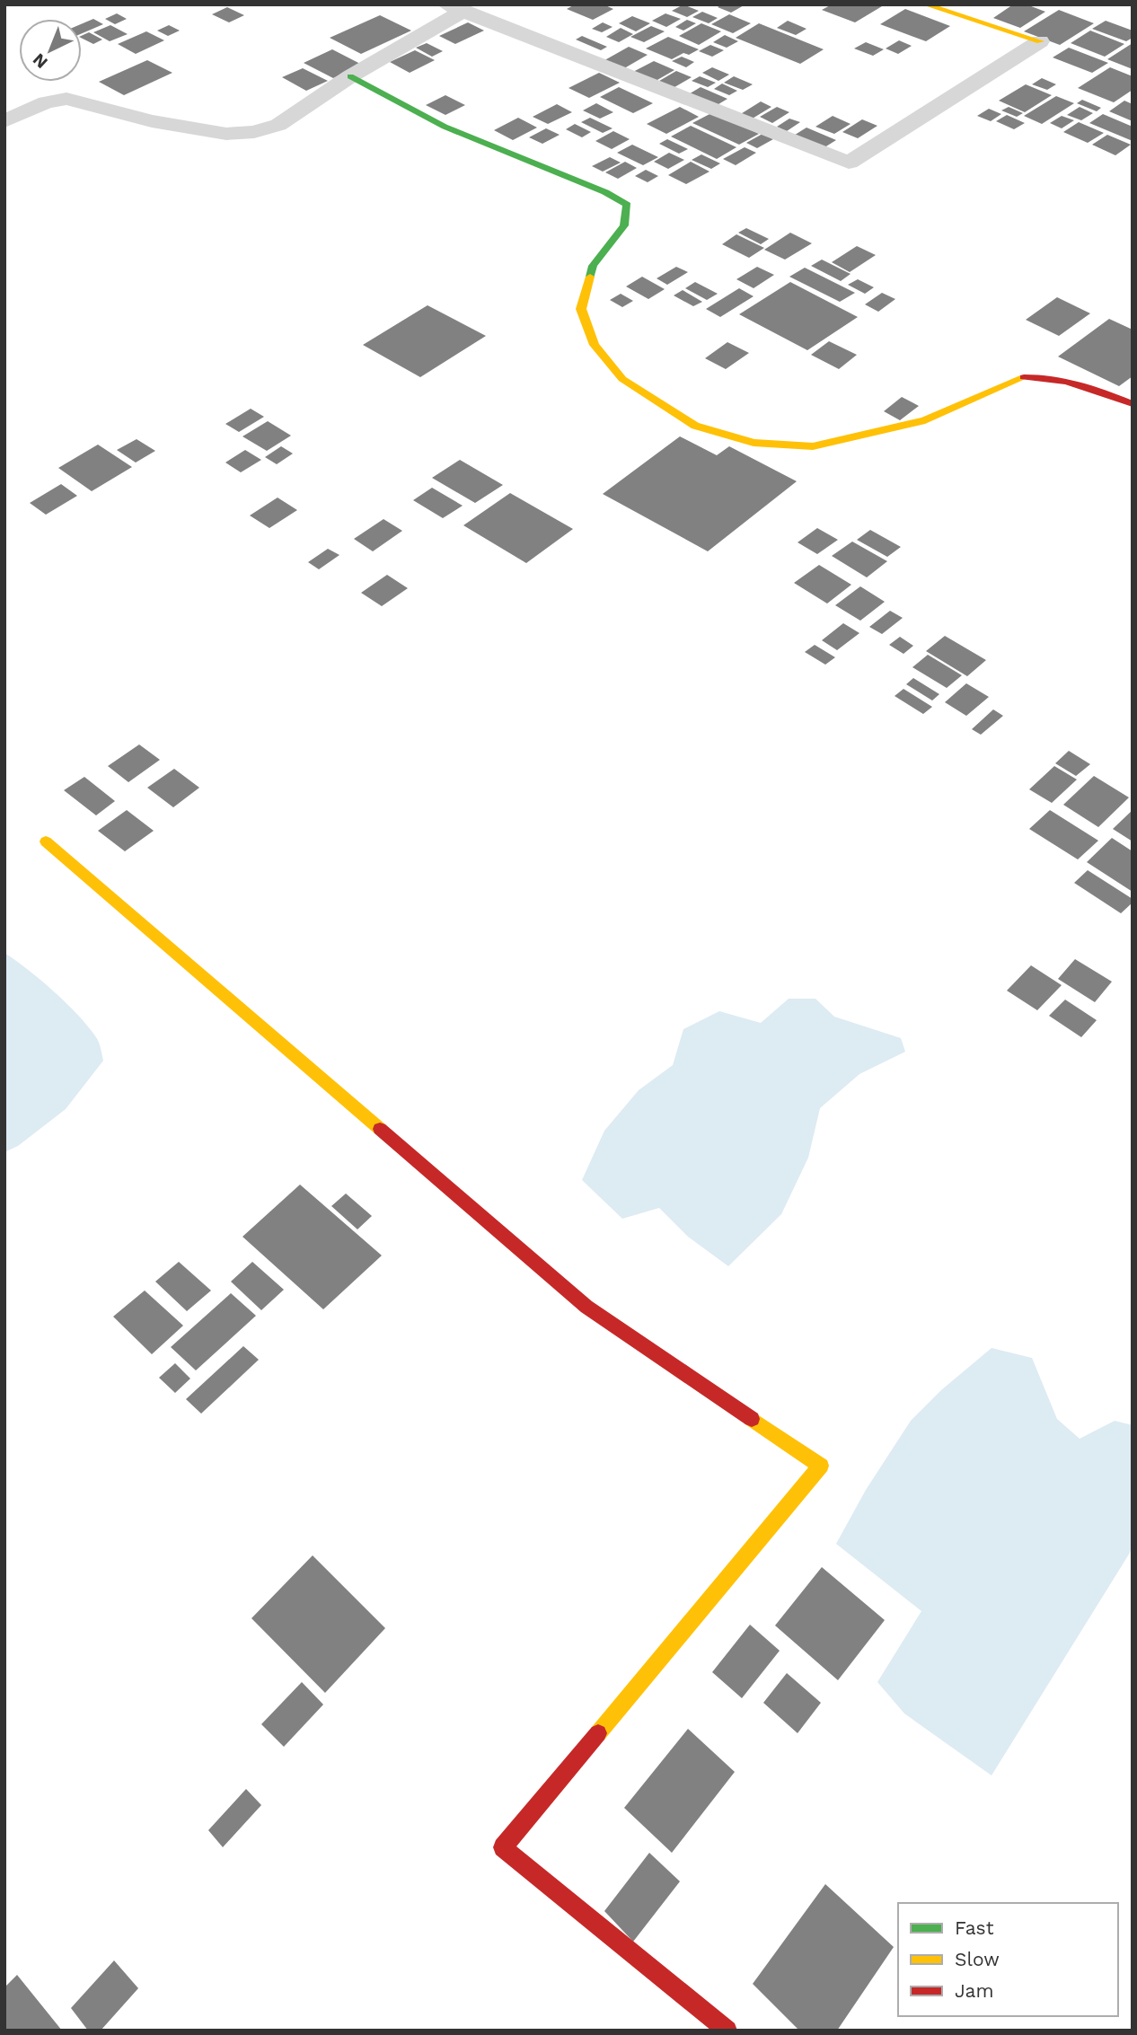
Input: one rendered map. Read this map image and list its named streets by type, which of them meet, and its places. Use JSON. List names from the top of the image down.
{
  "legend": ["Fast", "Slow", "Jam"],
  "north": "bottom left"
}
